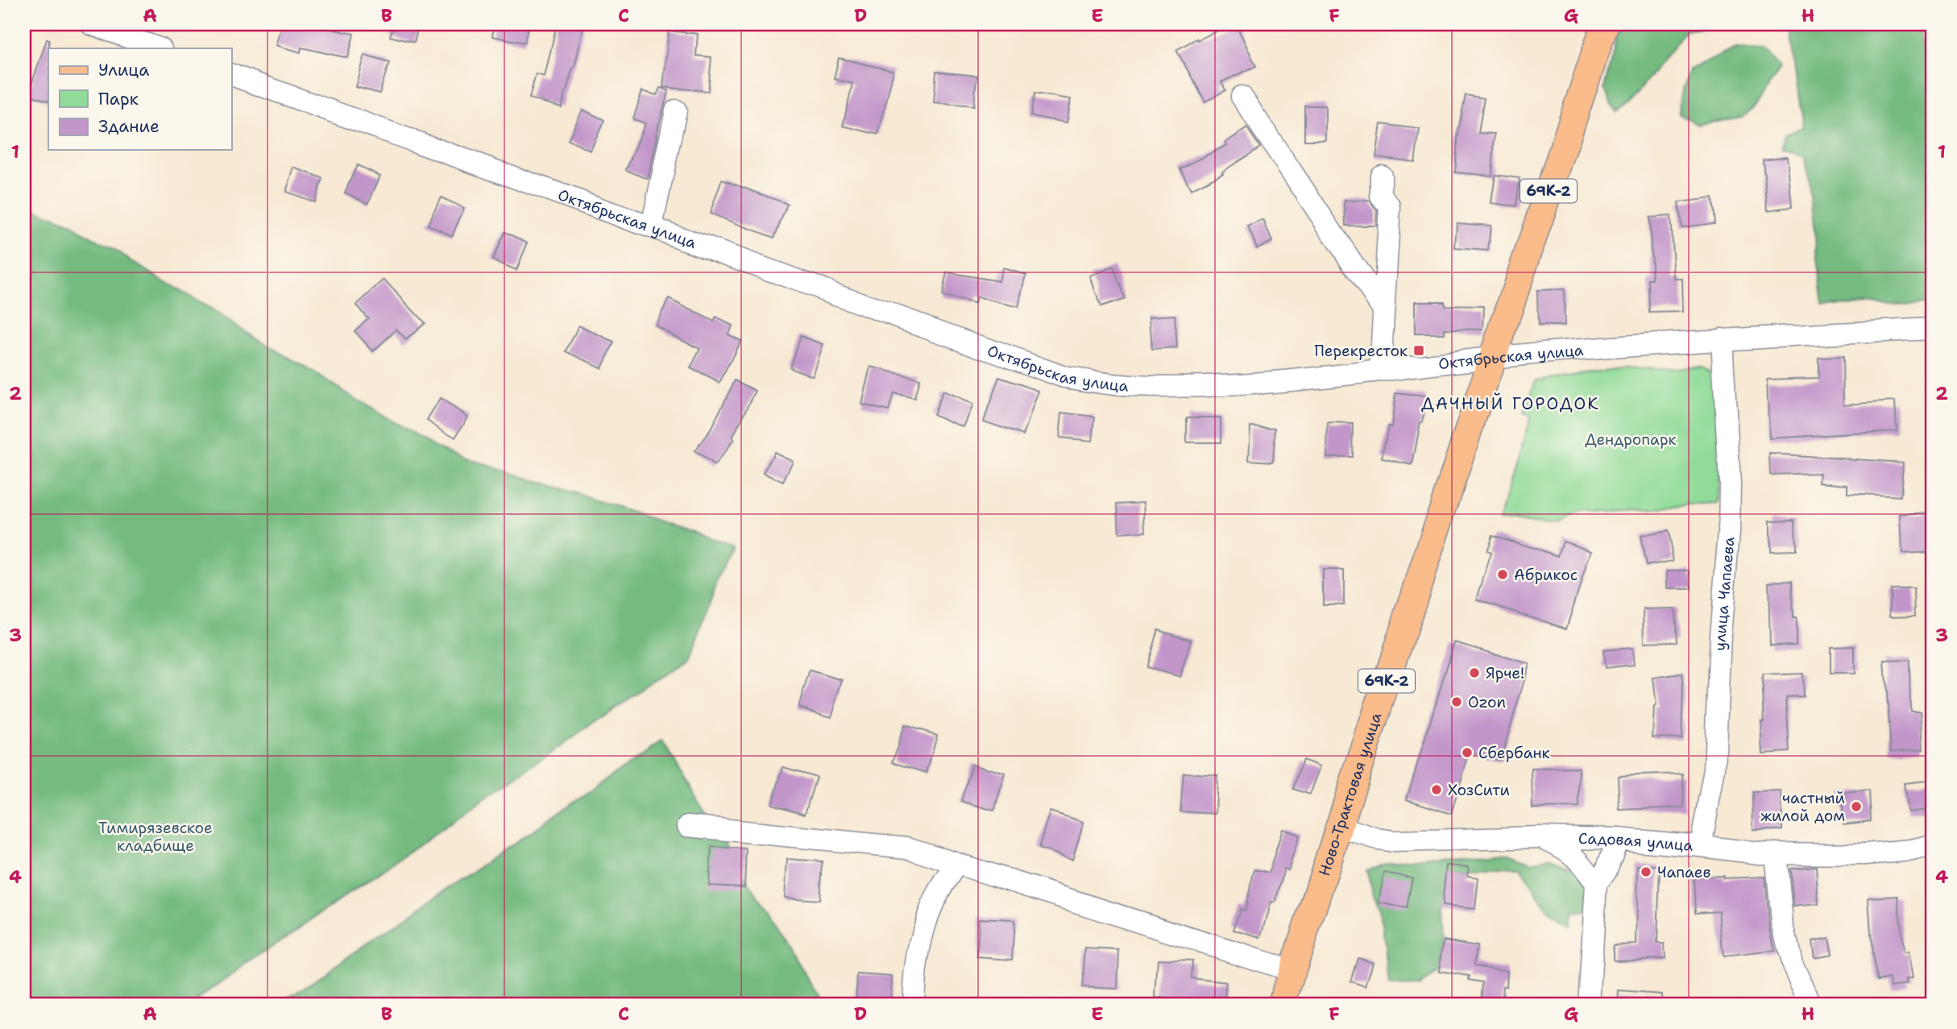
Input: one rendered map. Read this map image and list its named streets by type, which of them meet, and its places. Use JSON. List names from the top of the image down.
{
  "streets": {
    "main road": ["69К-2", "Ново-Трактовая улица"],
    "street": ["Октябрьская улица", "улица Чапаева", "Садовая улица"]
  },
  "crossings": [
    ["69К-2", "Октябрьская улица"],
    ["69К-2", "Ново-Трактовая улица"],
    ["Октябрьская улица", "улица Чапаева"],
    ["Октябрьская улица", "Ново-Трактовая улица"],
    ["улица Чапаева", "Садовая улица"],
    ["Ново-Трактовая улица", "Садовая улица"]
  ],
  "districts": ["ДАЧНЫЙ ГОРОДОК"],
  "parks": ["Дендропарк", "Тимирязевское кладбище"],
  "places": {
    "transit": ["Перекресток"],
    "other": [
      "Абрикос",
      "Ярче!",
      "Ozon",
      "Сбербанк",
      "ХозСити",
      "частный жилой дом",
      "Чапаев"
    ]
  },
  "legend": ["Улица", "Парк", "Здание"],
  "grid": {
    "columns": [
      "A",
      "B",
      "C",
      "D",
      "E",
      "F",
      "G",
      "H"
    ],
    "rows": [
      "1",
      "2",
      "3",
      "4"
    ]
  }
}
